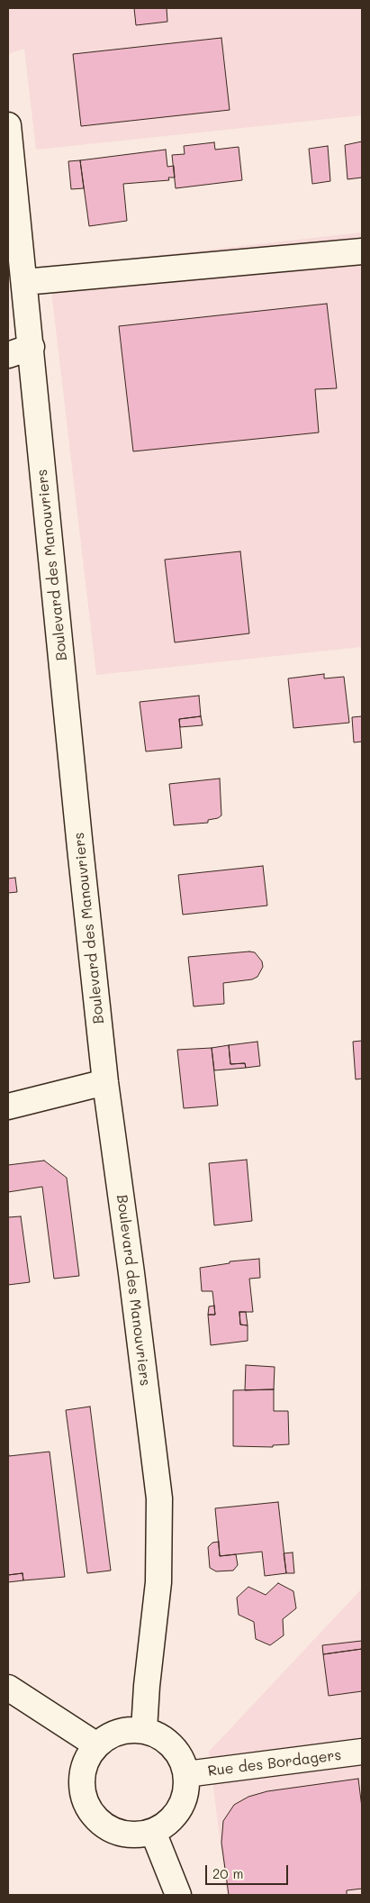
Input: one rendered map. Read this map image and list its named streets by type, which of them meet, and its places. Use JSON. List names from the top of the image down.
{
  "streets": {
    "street": ["Boulevard des Manouvriers", "Rue des Bordagers"]
  },
  "crossings": [
    ["Boulevard des Manouvriers", "Rue des Bordagers"]
  ],
  "scale_bar": "20 m"
}
